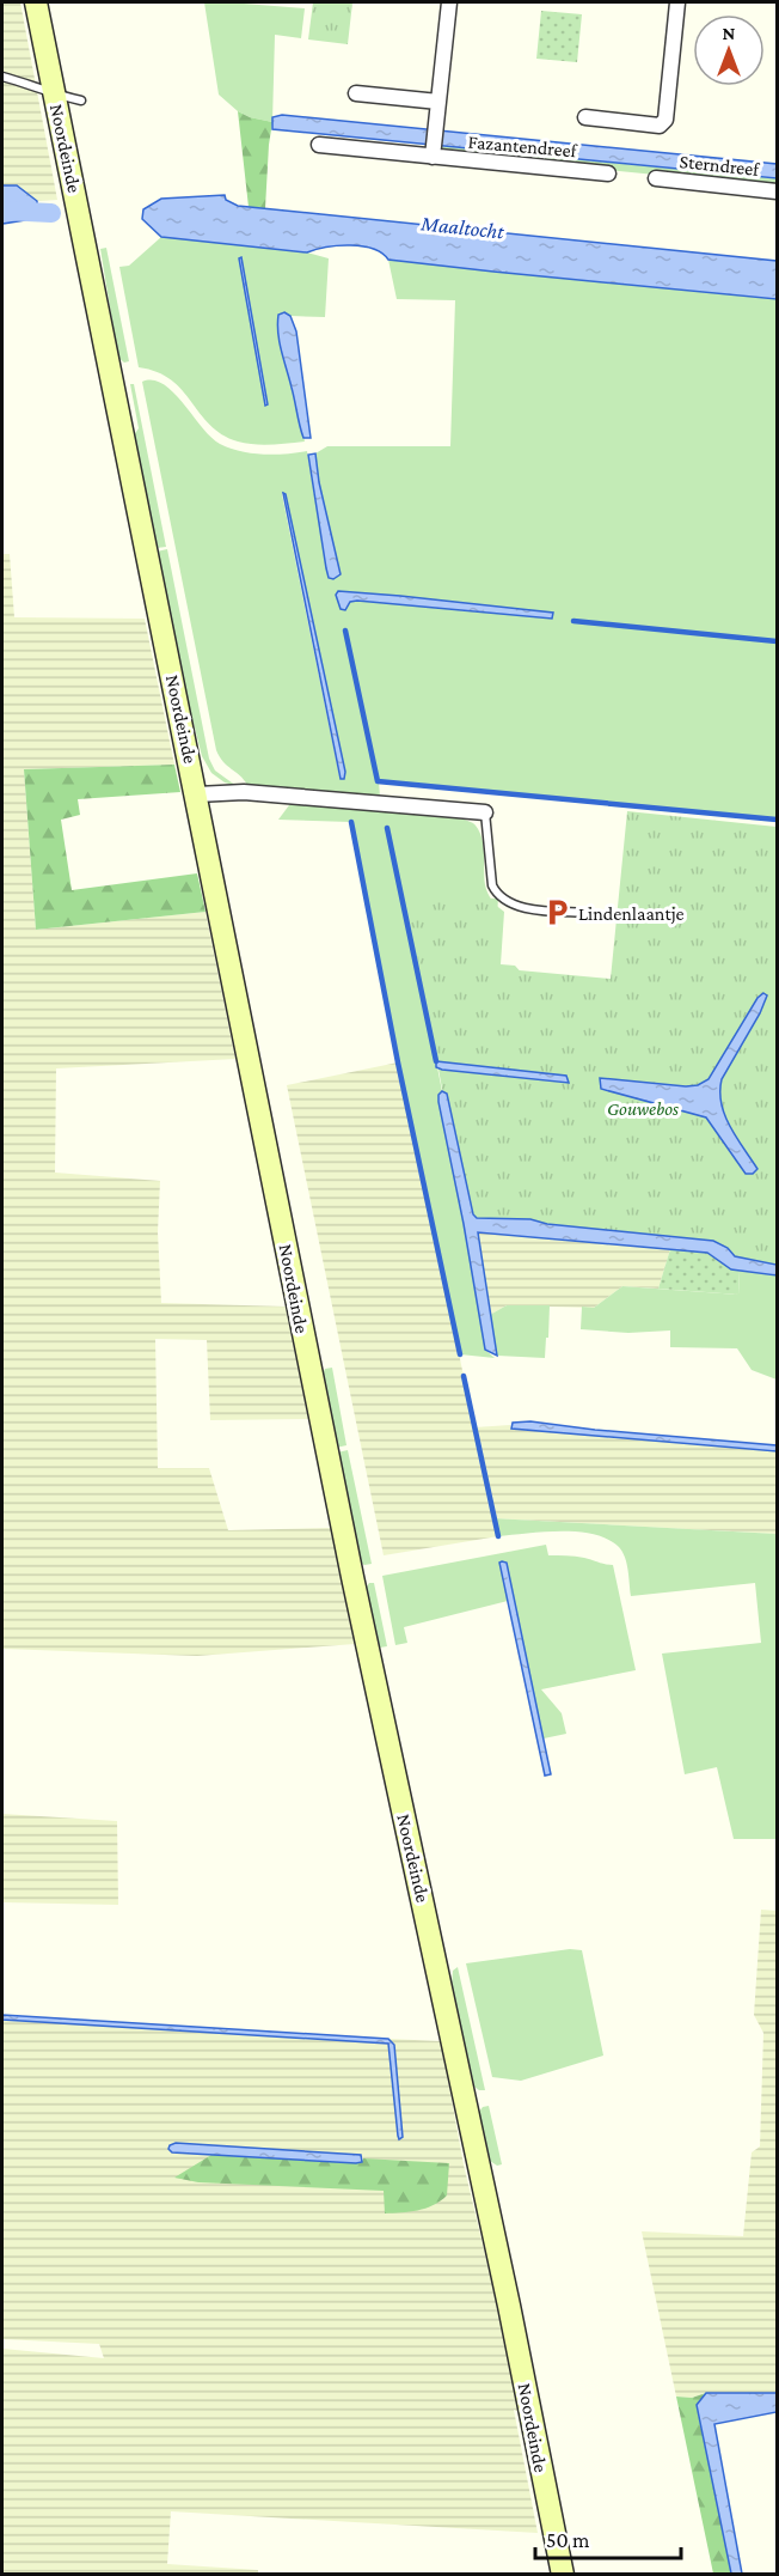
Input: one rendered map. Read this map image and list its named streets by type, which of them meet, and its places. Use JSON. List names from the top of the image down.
{
  "streets": {
    "main road": ["Noordeinde"],
    "street": ["Fazantendreef", "Sterndreef"]
  },
  "water": ["Maaltocht"],
  "parks": ["Gouwebos"],
  "places": {
    "parking": ["Lindenlaantje"]
  },
  "scale_bar": "50 m",
  "north": "top"
}
